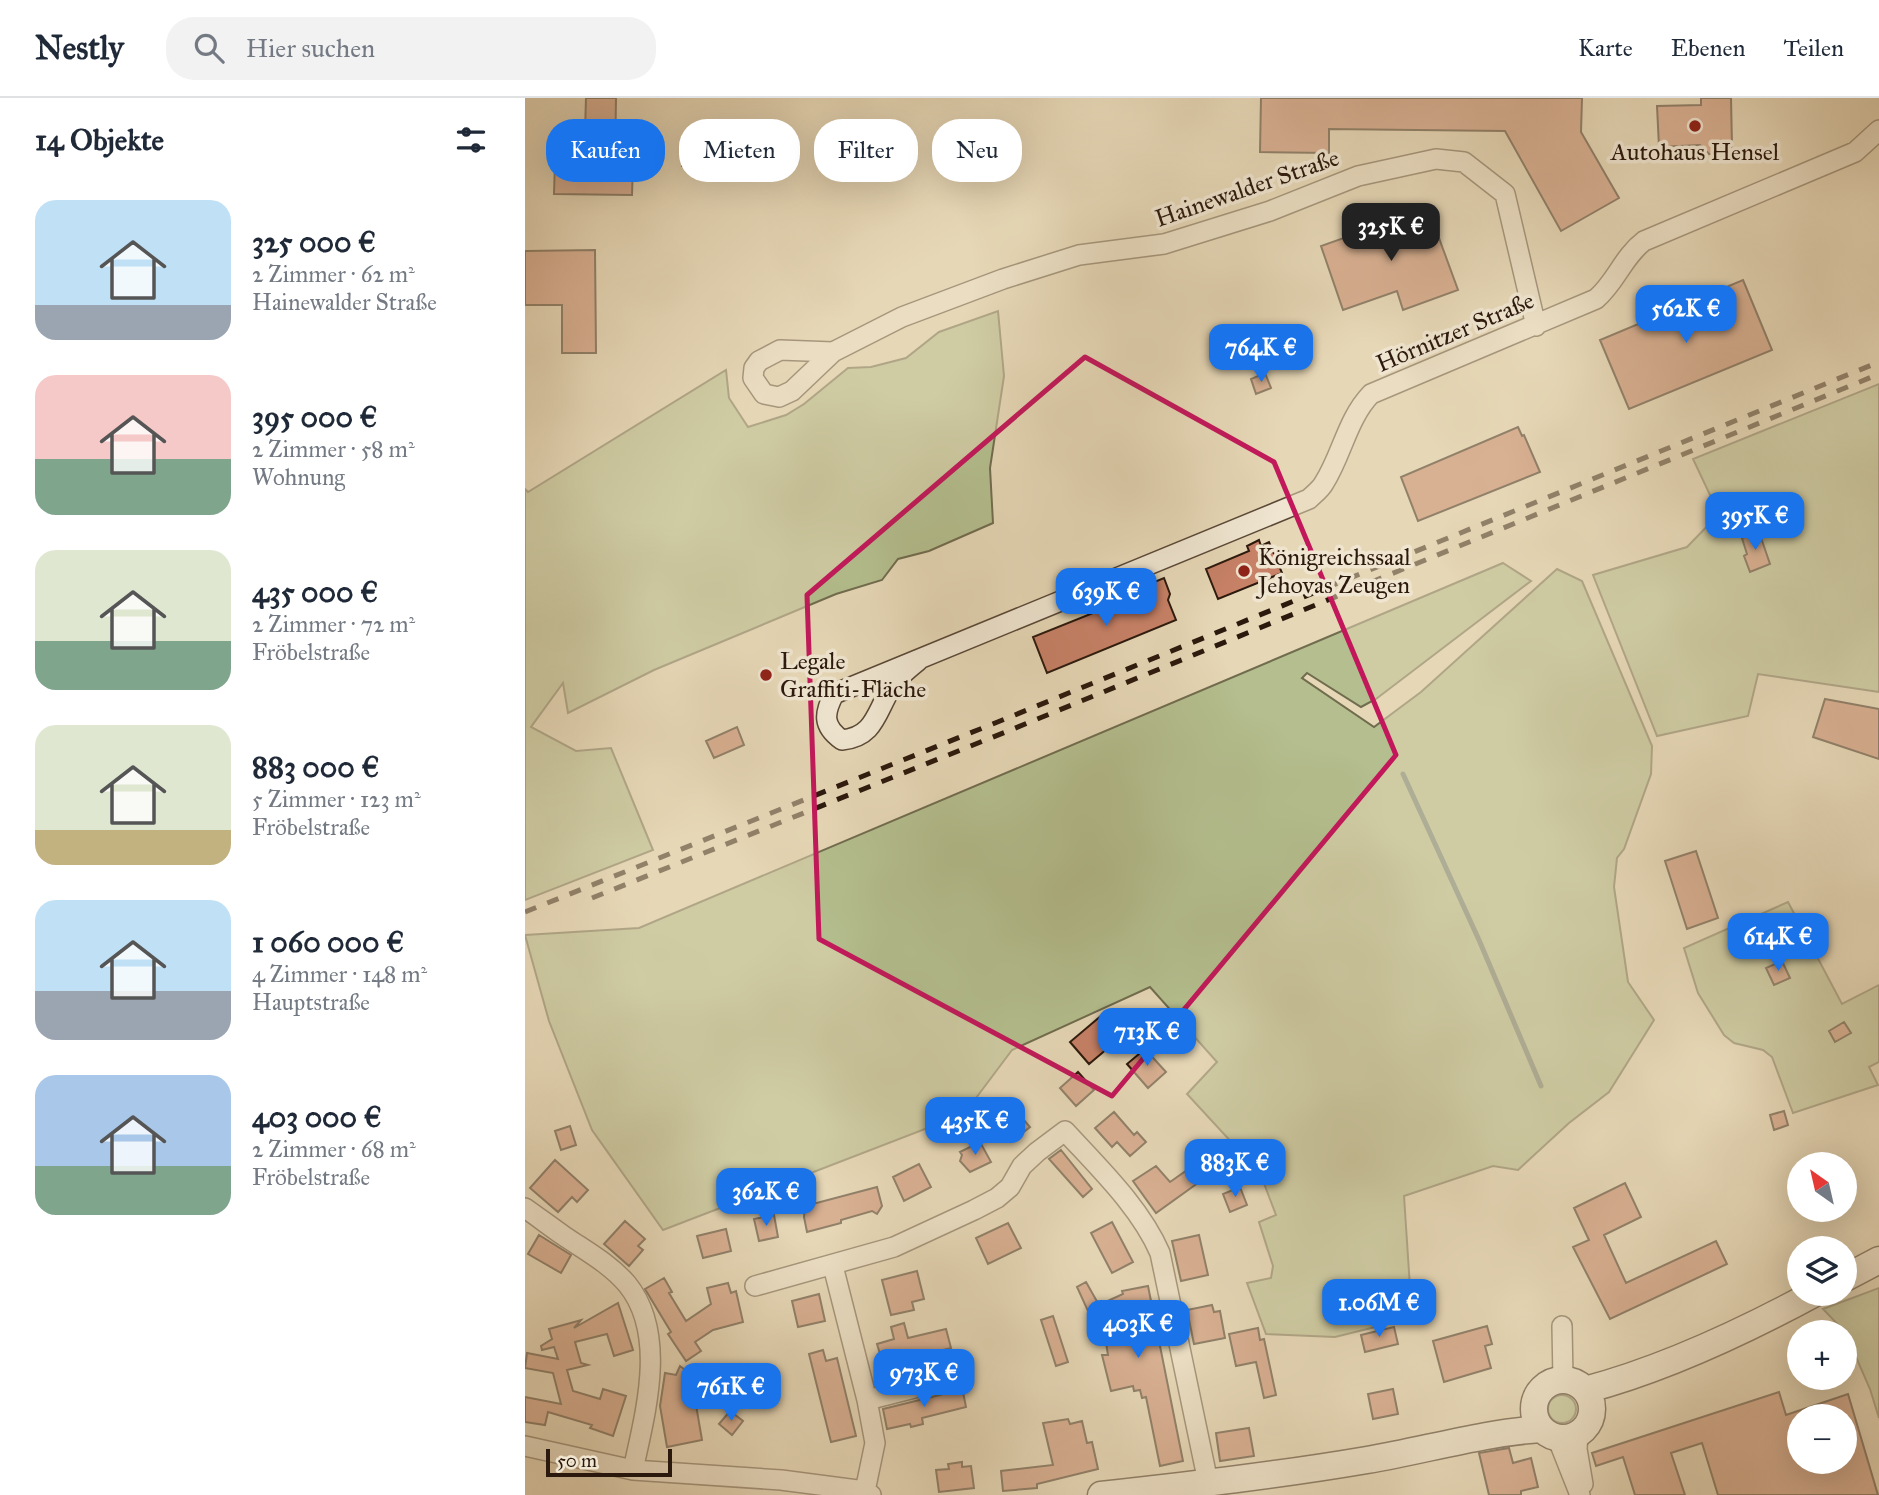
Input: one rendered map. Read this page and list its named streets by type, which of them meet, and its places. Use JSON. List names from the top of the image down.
{
  "streets": {
    "street": ["Hainewalder Straße", "Hörnitzer Straße"]
  },
  "crossings": [
    ["Hainewalder Straße", "Hörnitzer Straße"]
  ],
  "places": ["Autohaus Hensel", "Königreichssaal Jehovas Zeugen", "Legale Graffiti-Fläche"],
  "scale_bar": "50 m",
  "north": "top left",
  "page": {
    "header": "Nestly",
    "search": "Hier suchen",
    "nav": ["Karte", "Ebenen", "Teilen"],
    "heading": "14 Objekte",
    "chip": [
      "Kaufen",
      "Mieten",
      "Filter",
      "Neu"
    ],
    "list": [
      {
        "name": "325 000 €",
        "note": "2 Zimmer · 62 m² · Hainewalder Straße"
      },
      {
        "name": "395 000 €",
        "note": "2 Zimmer · 58 m² · Wohnung"
      },
      {
        "name": "435 000 €",
        "note": "2 Zimmer · 72 m² · Fröbelstraße"
      },
      {
        "name": "883 000 €",
        "note": "5 Zimmer · 123 m² · Fröbelstraße"
      },
      {
        "name": "1 060 000 €",
        "note": "4 Zimmer · 148 m² · Hauptstraße"
      },
      {
        "name": "403 000 €",
        "note": "2 Zimmer · 68 m² · Fröbelstraße"
      }
    ],
    "price": [
      "325K €",
      "562K €",
      "764K €",
      "395K €",
      "639K €",
      "614K €",
      "713K €",
      "435K €",
      "883K €",
      "362K €",
      "1.06M €",
      "403K €",
      "973K €",
      "761K €"
    ],
    "map_buttons": ["+", "−"],
    "scale": "50 m"
  }
}
